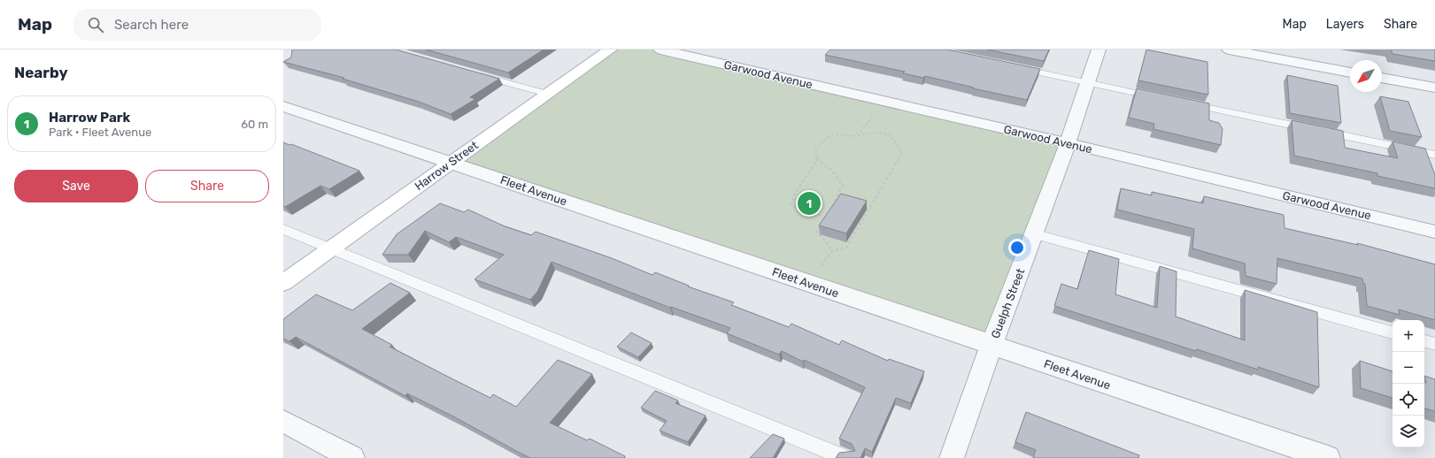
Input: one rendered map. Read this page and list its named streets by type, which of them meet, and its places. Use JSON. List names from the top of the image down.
{
  "streets": {
    "street": [
      "Garwood Avenue",
      "Harrow Street",
      "Fleet Avenue",
      "Guelph Street"
    ]
  },
  "crossings": [
    ["Garwood Avenue", "Guelph Street"],
    ["Harrow Street", "Fleet Avenue"],
    ["Fleet Avenue", "Guelph Street"]
  ],
  "north": "bottom left",
  "page": {
    "header": "Map",
    "search": "Search here",
    "nav": ["Map", "Layers", "Share"],
    "heading": "Nearby",
    "list": [
      {
        "mark": "1",
        "name": "Harrow Park",
        "note": "Park · Fleet Avenue",
        "value": "60 m"
      }
    ],
    "buttons": ["Save", "Share"],
    "pins": "1",
    "map_buttons": ["+", "−"]
  }
}
